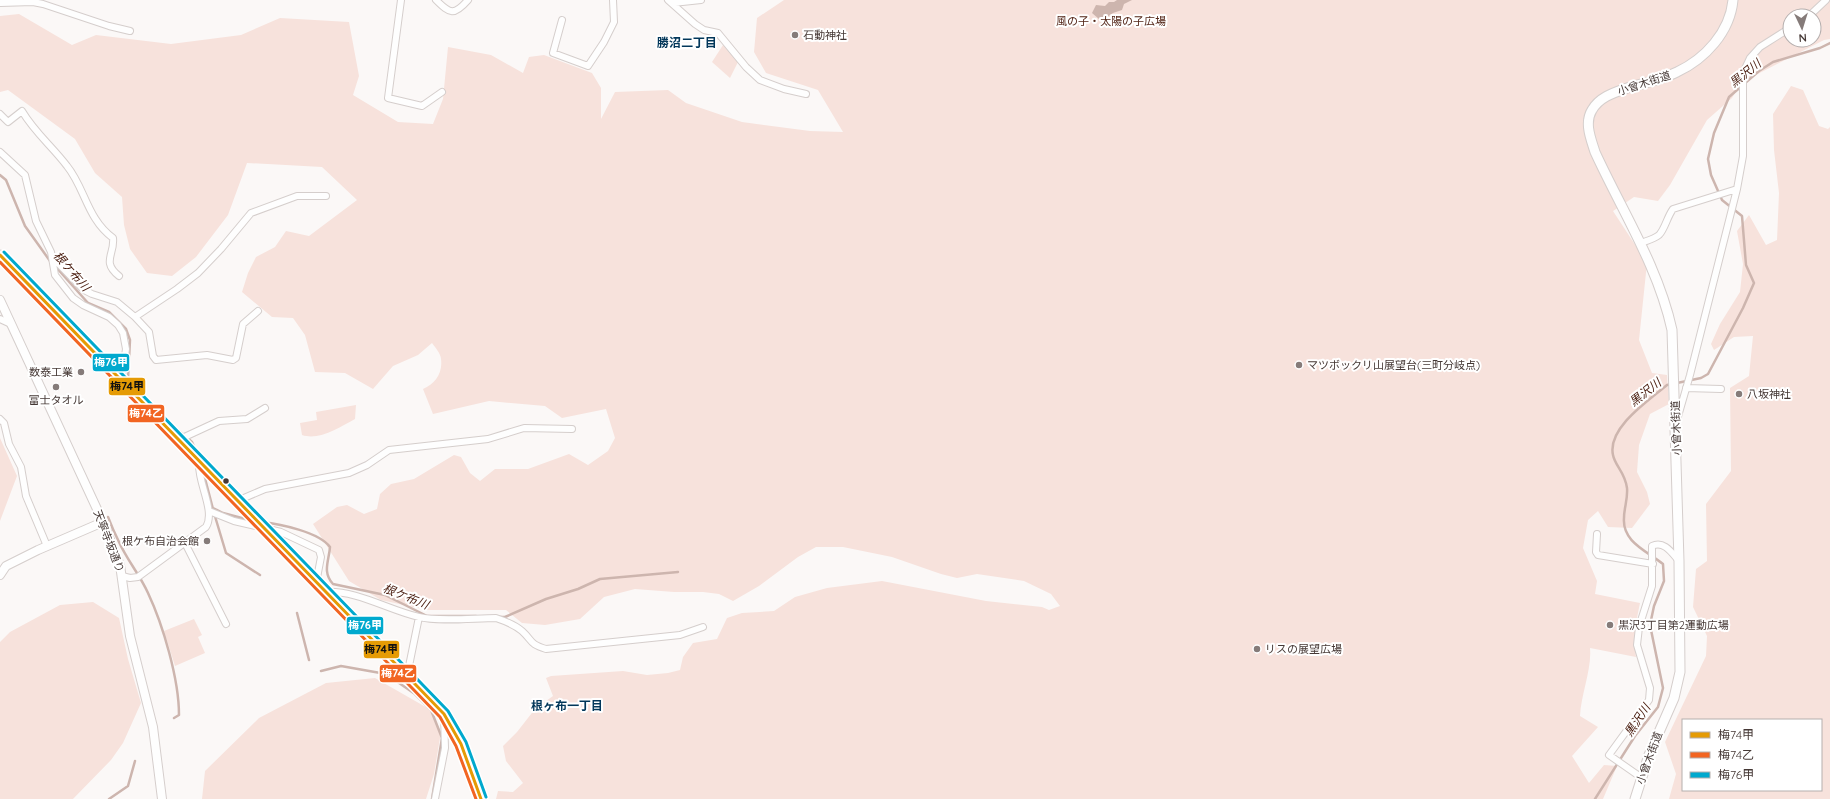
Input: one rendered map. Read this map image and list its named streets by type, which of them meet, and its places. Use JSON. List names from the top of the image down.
{
  "streets": {
    "main road": ["小曾木街道"],
    "street": ["天寧寺坂通り"]
  },
  "districts": ["勝沼二丁目", "根ヶ布一丁目"],
  "water": ["黒沢川", "根ケ布川"],
  "parks": ["風の子・太陽の子広場"],
  "places": [
    "石動神社",
    "マツボックリ山展望台(三町分岐点)",
    "数泰工業",
    "富士タオル",
    "八坂神社",
    "根ケ布自治会館",
    "黒沢3丁目第2運動広場",
    "リスの展望広場"
  ],
  "lines": ["transit line 梅76甲", "transit line 梅74甲", "transit line 梅74乙"],
  "legend": ["梅74甲", "梅74乙", "梅76甲"],
  "north": "bottom"
}
